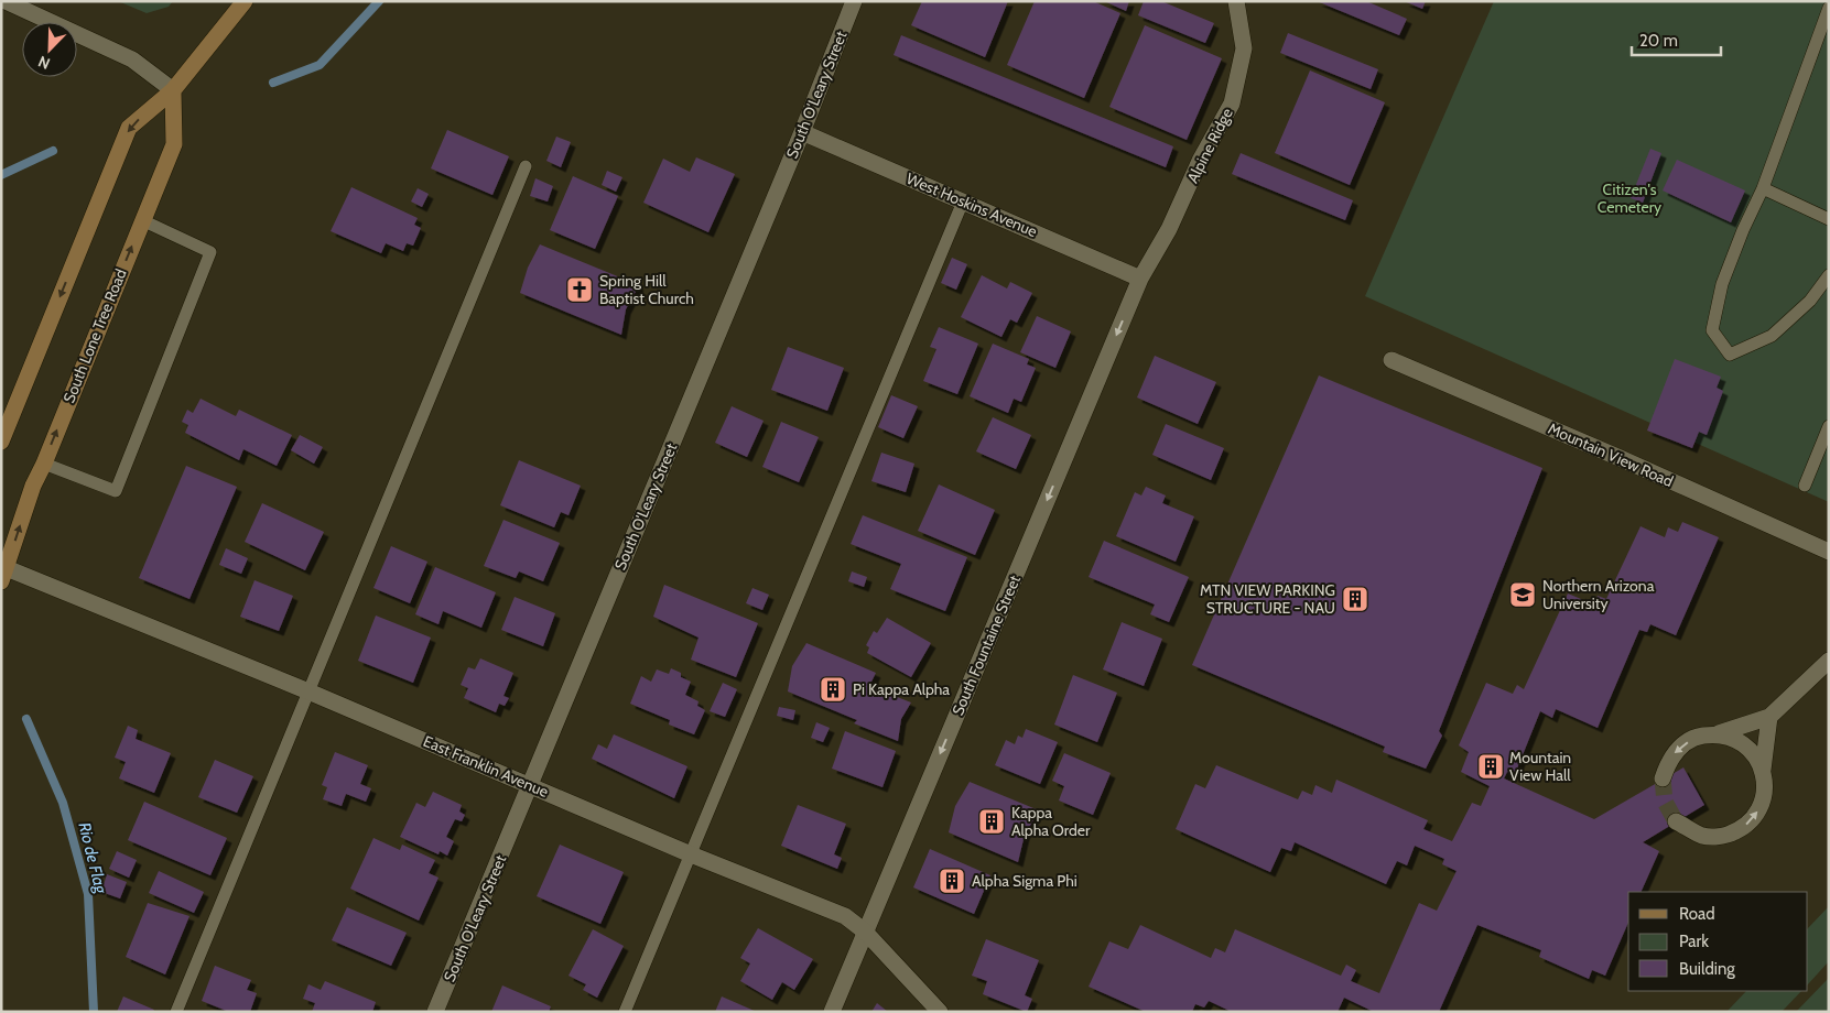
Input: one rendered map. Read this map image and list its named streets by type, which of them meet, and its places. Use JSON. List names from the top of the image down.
{
  "streets": {
    "main road": ["South Lone Tree Road"],
    "street": [
      "South O'Leary Street",
      "Alpine Ridge",
      "West Hoskins Avenue",
      "Mountain View Road",
      "South Fountaine Street",
      "East Franklin Avenue"
    ]
  },
  "crossings": [
    ["South O'Leary Street", "West Hoskins Avenue"],
    ["South O'Leary Street", "East Franklin Avenue"],
    ["Alpine Ridge", "West Hoskins Avenue"],
    ["Alpine Ridge", "South Fountaine Street"],
    ["West Hoskins Avenue", "South Fountaine Street"],
    ["South Lone Tree Road", "East Franklin Avenue"],
    ["South Fountaine Street", "East Franklin Avenue"]
  ],
  "one_way": ["South Fountaine Street"],
  "water": ["Rio de Flag"],
  "parks": ["Citizen's Cemetery"],
  "places": {
    "church": ["Spring Hill Baptist Church"],
    "school or university": ["Northern Arizona University"],
    "building": [
      "MTN VIEW PARKING STRUCTURE - NAU",
      "Pi Kappa Alpha",
      "Mountain View Hall",
      "Kappa Alpha Order",
      "Alpha Sigma Phi"
    ]
  },
  "legend": ["Road", "Park", "Building"],
  "scale_bar": "20 m",
  "north": "bottom left"
}
